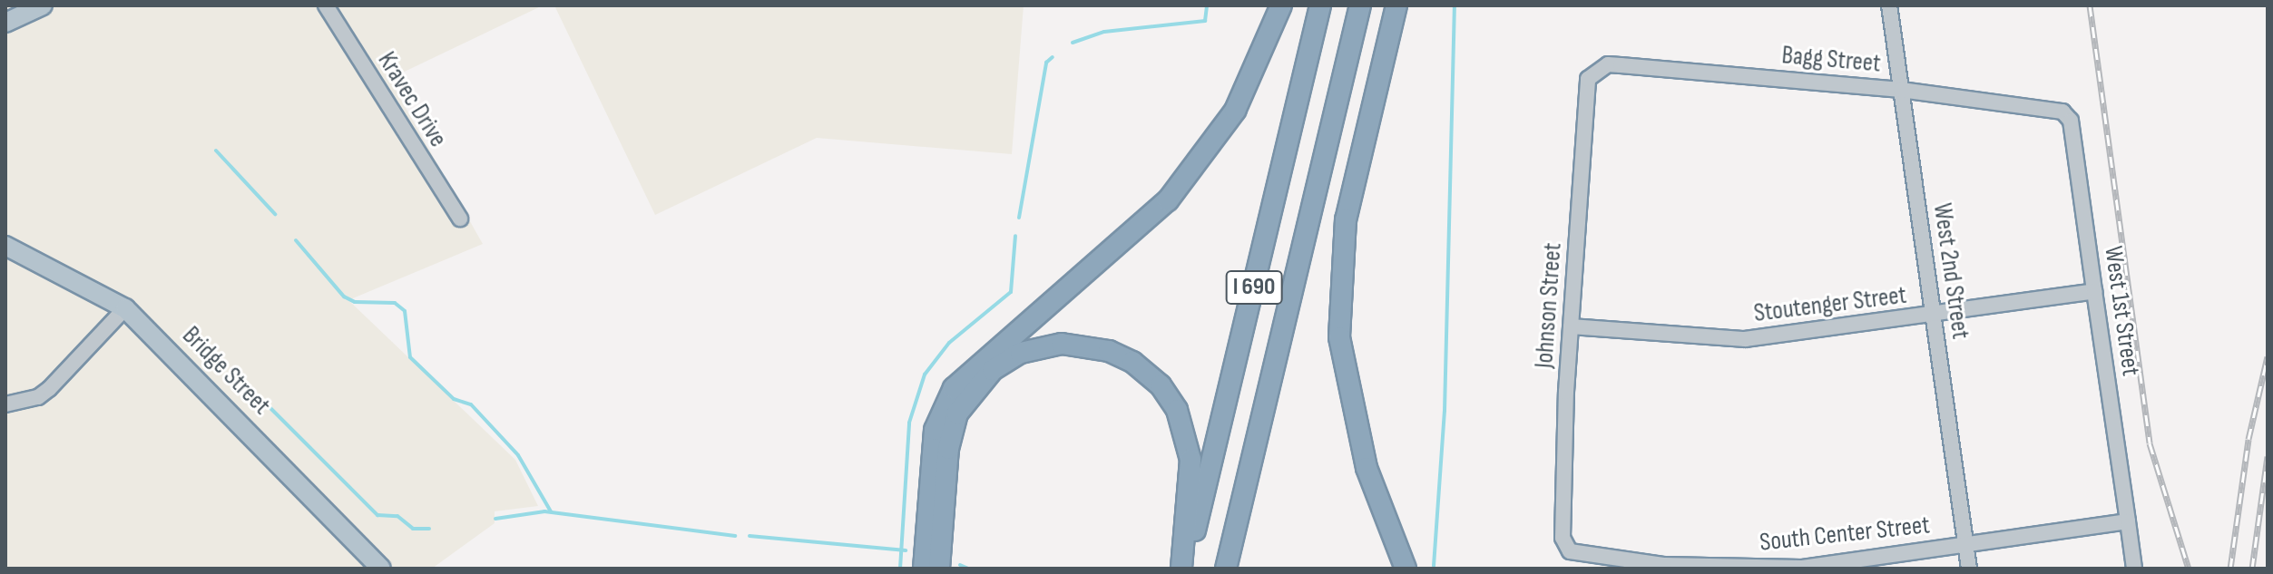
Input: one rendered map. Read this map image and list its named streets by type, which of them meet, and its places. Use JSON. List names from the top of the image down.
{
  "streets": {
    "highway": ["I 690"],
    "main road": ["Bridge Street"],
    "street": [
      "Bagg Street",
      "Kravec Drive",
      "West 2nd Street",
      "Stoutenger Street",
      "Johnson Street",
      "West 1st Street",
      "South Center Street"
    ]
  },
  "crossings": [
    ["Bagg Street", "West 2nd Street"],
    ["Bagg Street", "Johnson Street"],
    ["Bagg Street", "West 1st Street"],
    ["West 2nd Street", "Stoutenger Street"],
    ["West 2nd Street", "South Center Street"],
    ["Stoutenger Street", "Johnson Street"],
    ["Stoutenger Street", "West 1st Street"],
    ["Johnson Street", "South Center Street"],
    ["West 1st Street", "South Center Street"]
  ]
}
